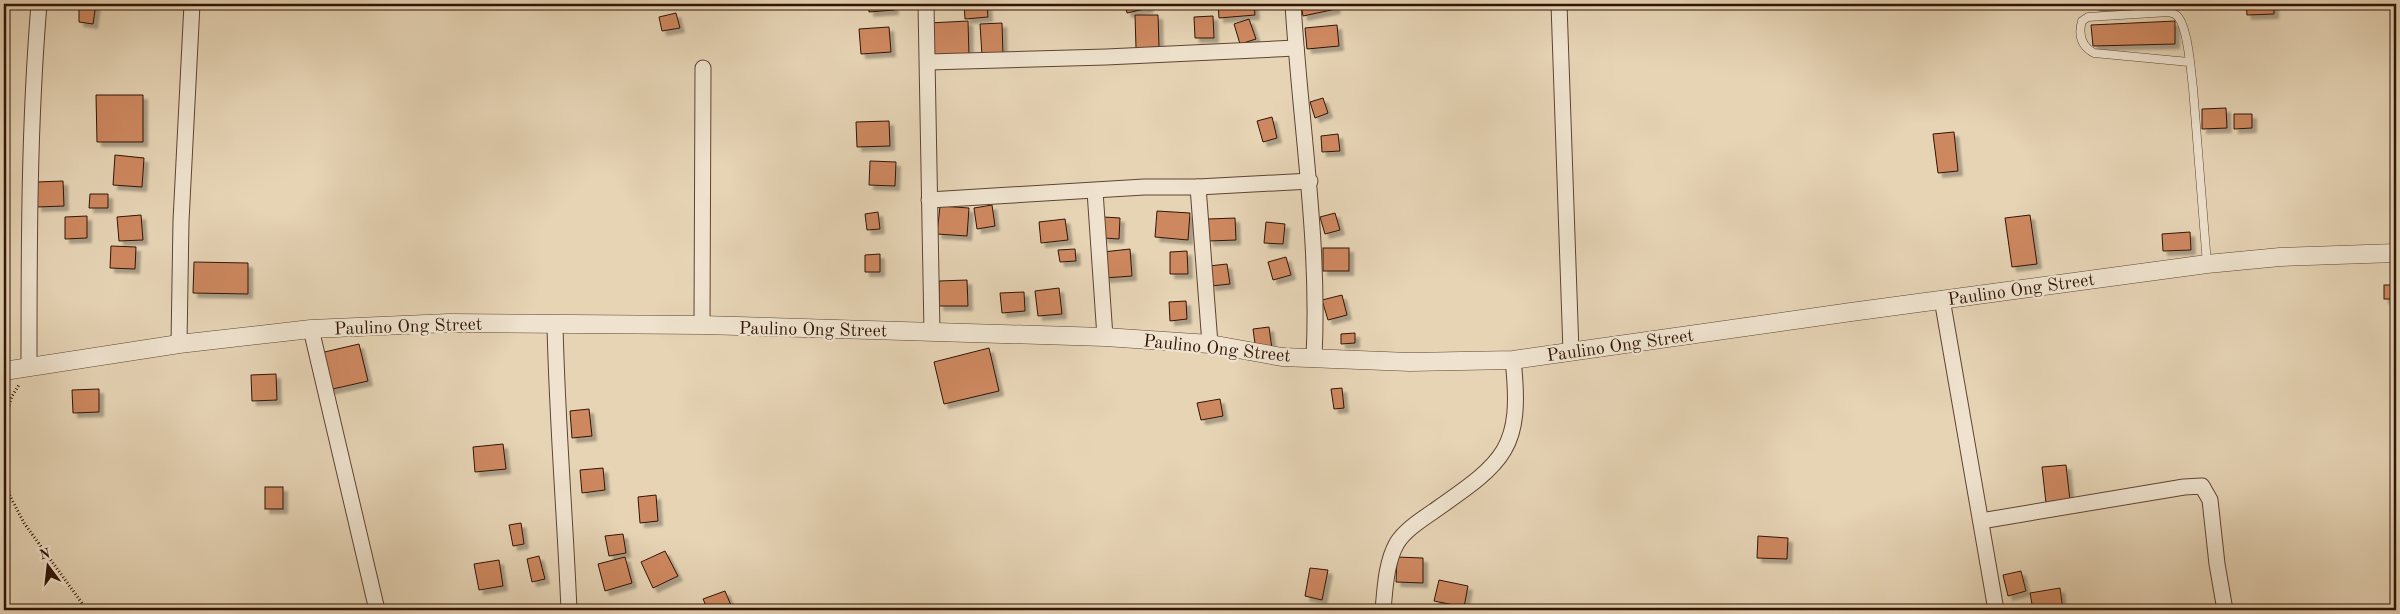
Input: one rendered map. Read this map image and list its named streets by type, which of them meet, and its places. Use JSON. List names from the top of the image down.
{
  "streets": {
    "street": ["Paulino Ong Street"]
  },
  "north": "top"
}
